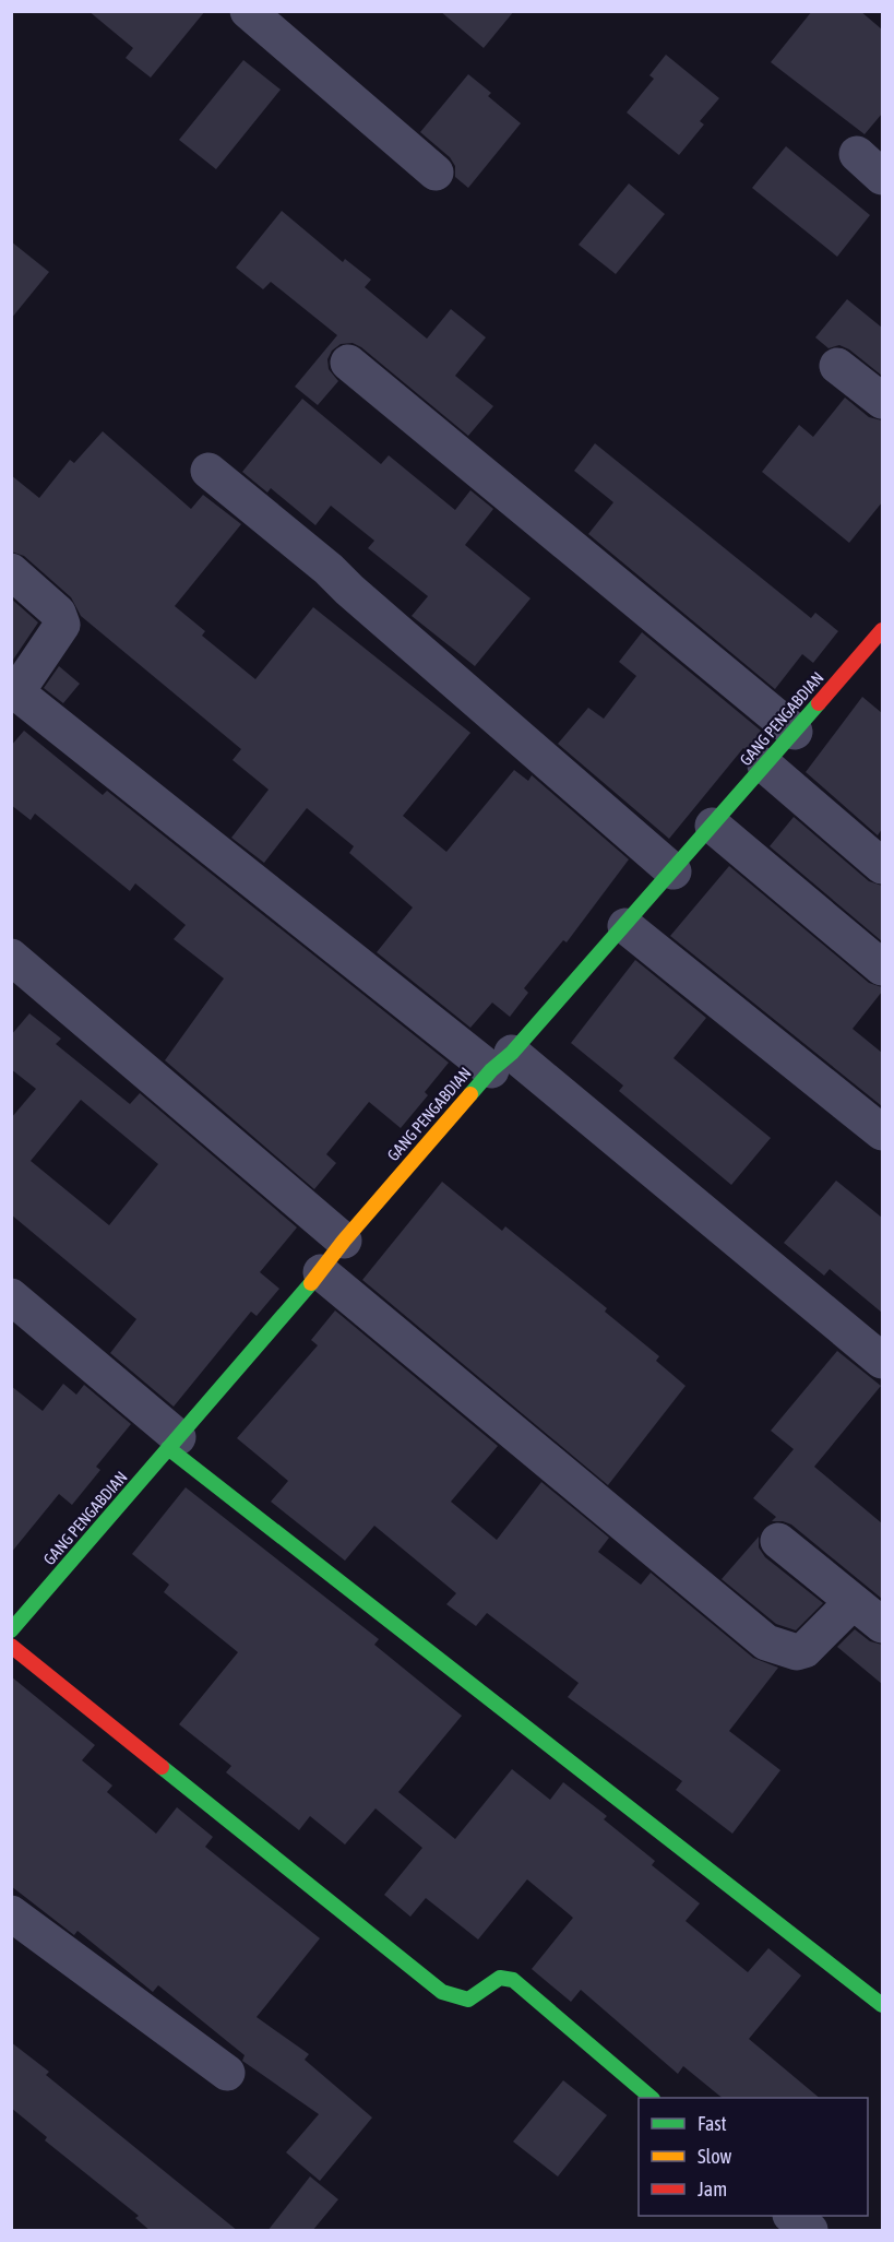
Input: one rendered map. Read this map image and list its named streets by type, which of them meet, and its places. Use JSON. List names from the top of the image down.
{
  "streets": {
    "street": ["GANG PENGABDIAN"]
  },
  "legend": ["Fast", "Slow", "Jam"]
}
